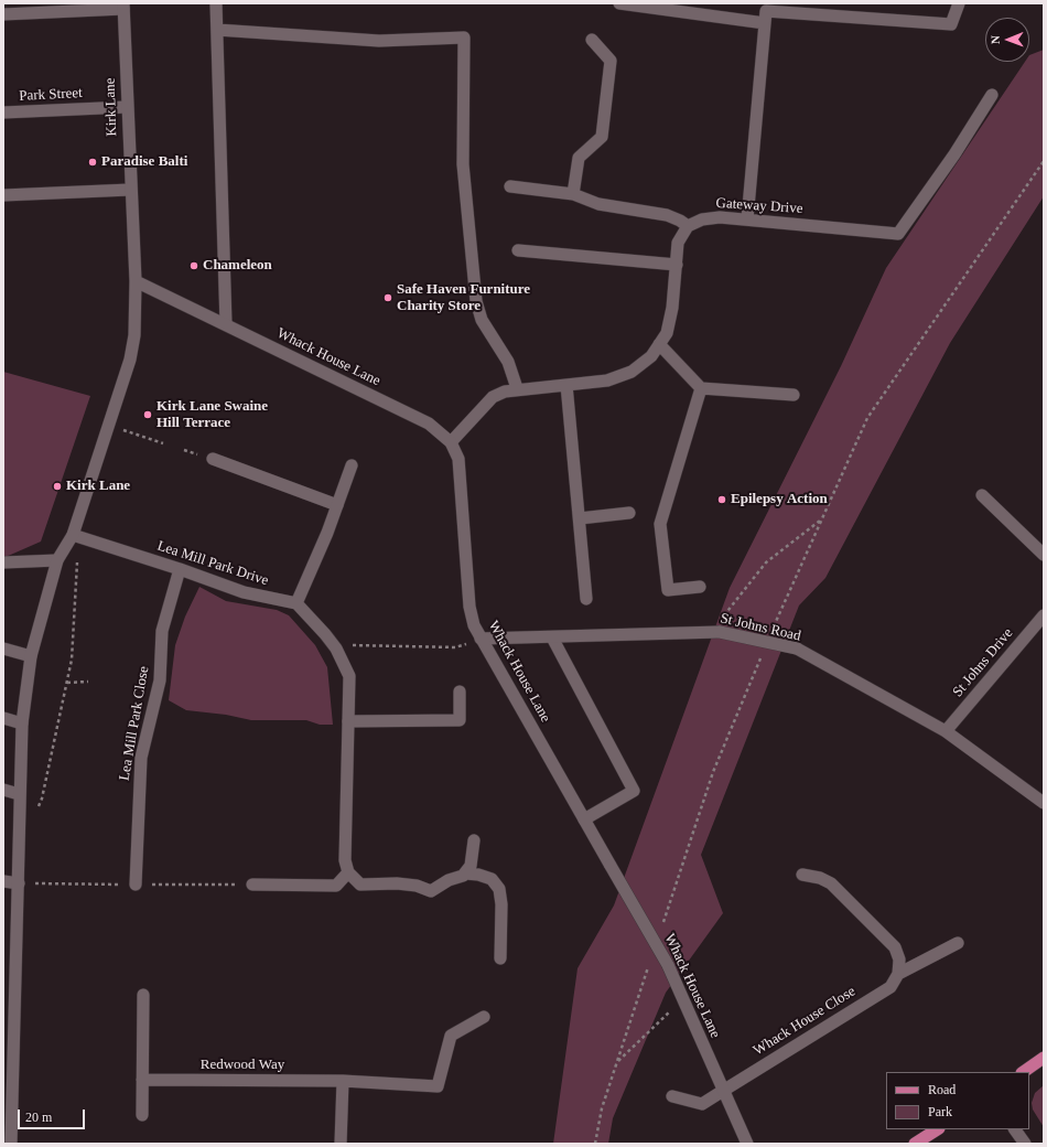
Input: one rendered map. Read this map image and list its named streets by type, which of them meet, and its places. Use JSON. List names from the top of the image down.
{
  "streets": {
    "street": [
      "Park Street",
      "Kirk Lane",
      "Gateway Drive",
      "Whack House Lane",
      "Lea Mill Park Drive",
      "St Johns Road",
      "St Johns Drive",
      "Lea Mill Park Close",
      "Whack House Close",
      "Redwood Way"
    ]
  },
  "crossings": [
    ["Park Street", "Kirk Lane"],
    ["Kirk Lane", "Whack House Lane"],
    ["Kirk Lane", "Lea Mill Park Drive"],
    ["Whack House Lane", "St Johns Road"],
    ["Whack House Lane", "Whack House Close"],
    ["Lea Mill Park Drive", "Lea Mill Park Close"],
    ["St Johns Road", "St Johns Drive"]
  ],
  "places": [
    "Paradise Balti",
    "Chameleon",
    "Safe Haven Furniture Charity Store",
    "Kirk Lane Swaine Hill Terrace",
    "Kirk Lane",
    "Epilepsy Action"
  ],
  "legend": ["Road", "Park"],
  "scale_bar": "20 m",
  "north": "left"
}
